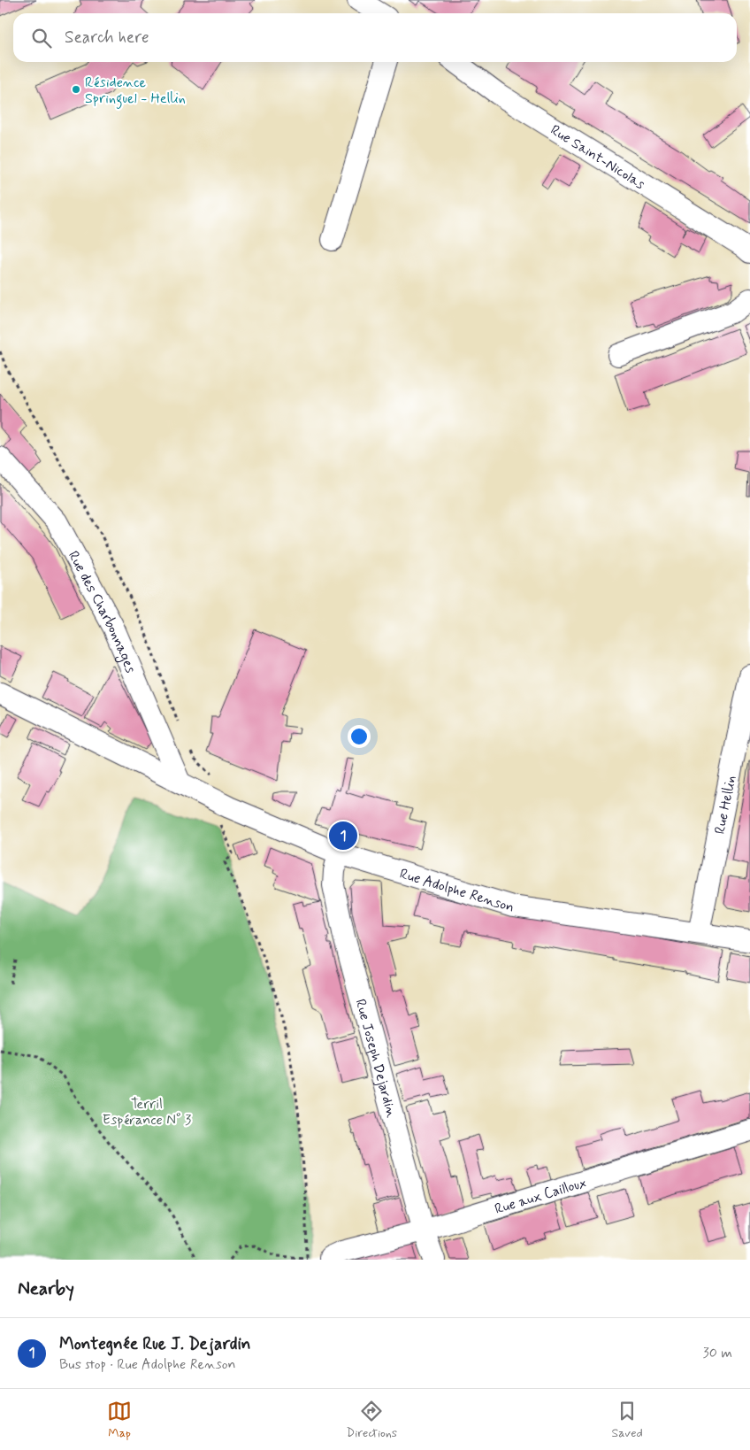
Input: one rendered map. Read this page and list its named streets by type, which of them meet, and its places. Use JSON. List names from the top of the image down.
{
  "streets": {
    "street": [
      "Rue Saint-Nicolas",
      "Rue des Charbonnages",
      "Rue Hellin",
      "Rue Adolphe Renson",
      "Rue Joseph Dejardin",
      "Rue aux Cailloux"
    ]
  },
  "crossings": [
    ["Rue des Charbonnages", "Rue Adolphe Renson"],
    ["Rue Hellin", "Rue Adolphe Renson"],
    ["Rue Adolphe Renson", "Rue Joseph Dejardin"],
    ["Rue Joseph Dejardin", "Rue aux Cailloux"]
  ],
  "parks": ["Terril Espérance N° 3"],
  "places": ["Résidence Springuel - Hellin"],
  "page": {
    "search": "Search here",
    "pins": "1",
    "heading": "Nearby",
    "list": [
      {
        "mark": "1",
        "name": "Montegnée Rue J. Dejardin",
        "note": "Bus stop · Rue Adolphe Renson",
        "value": "30 m"
      }
    ],
    "nav": ["Map", "Directions", "Saved"]
  }
}
